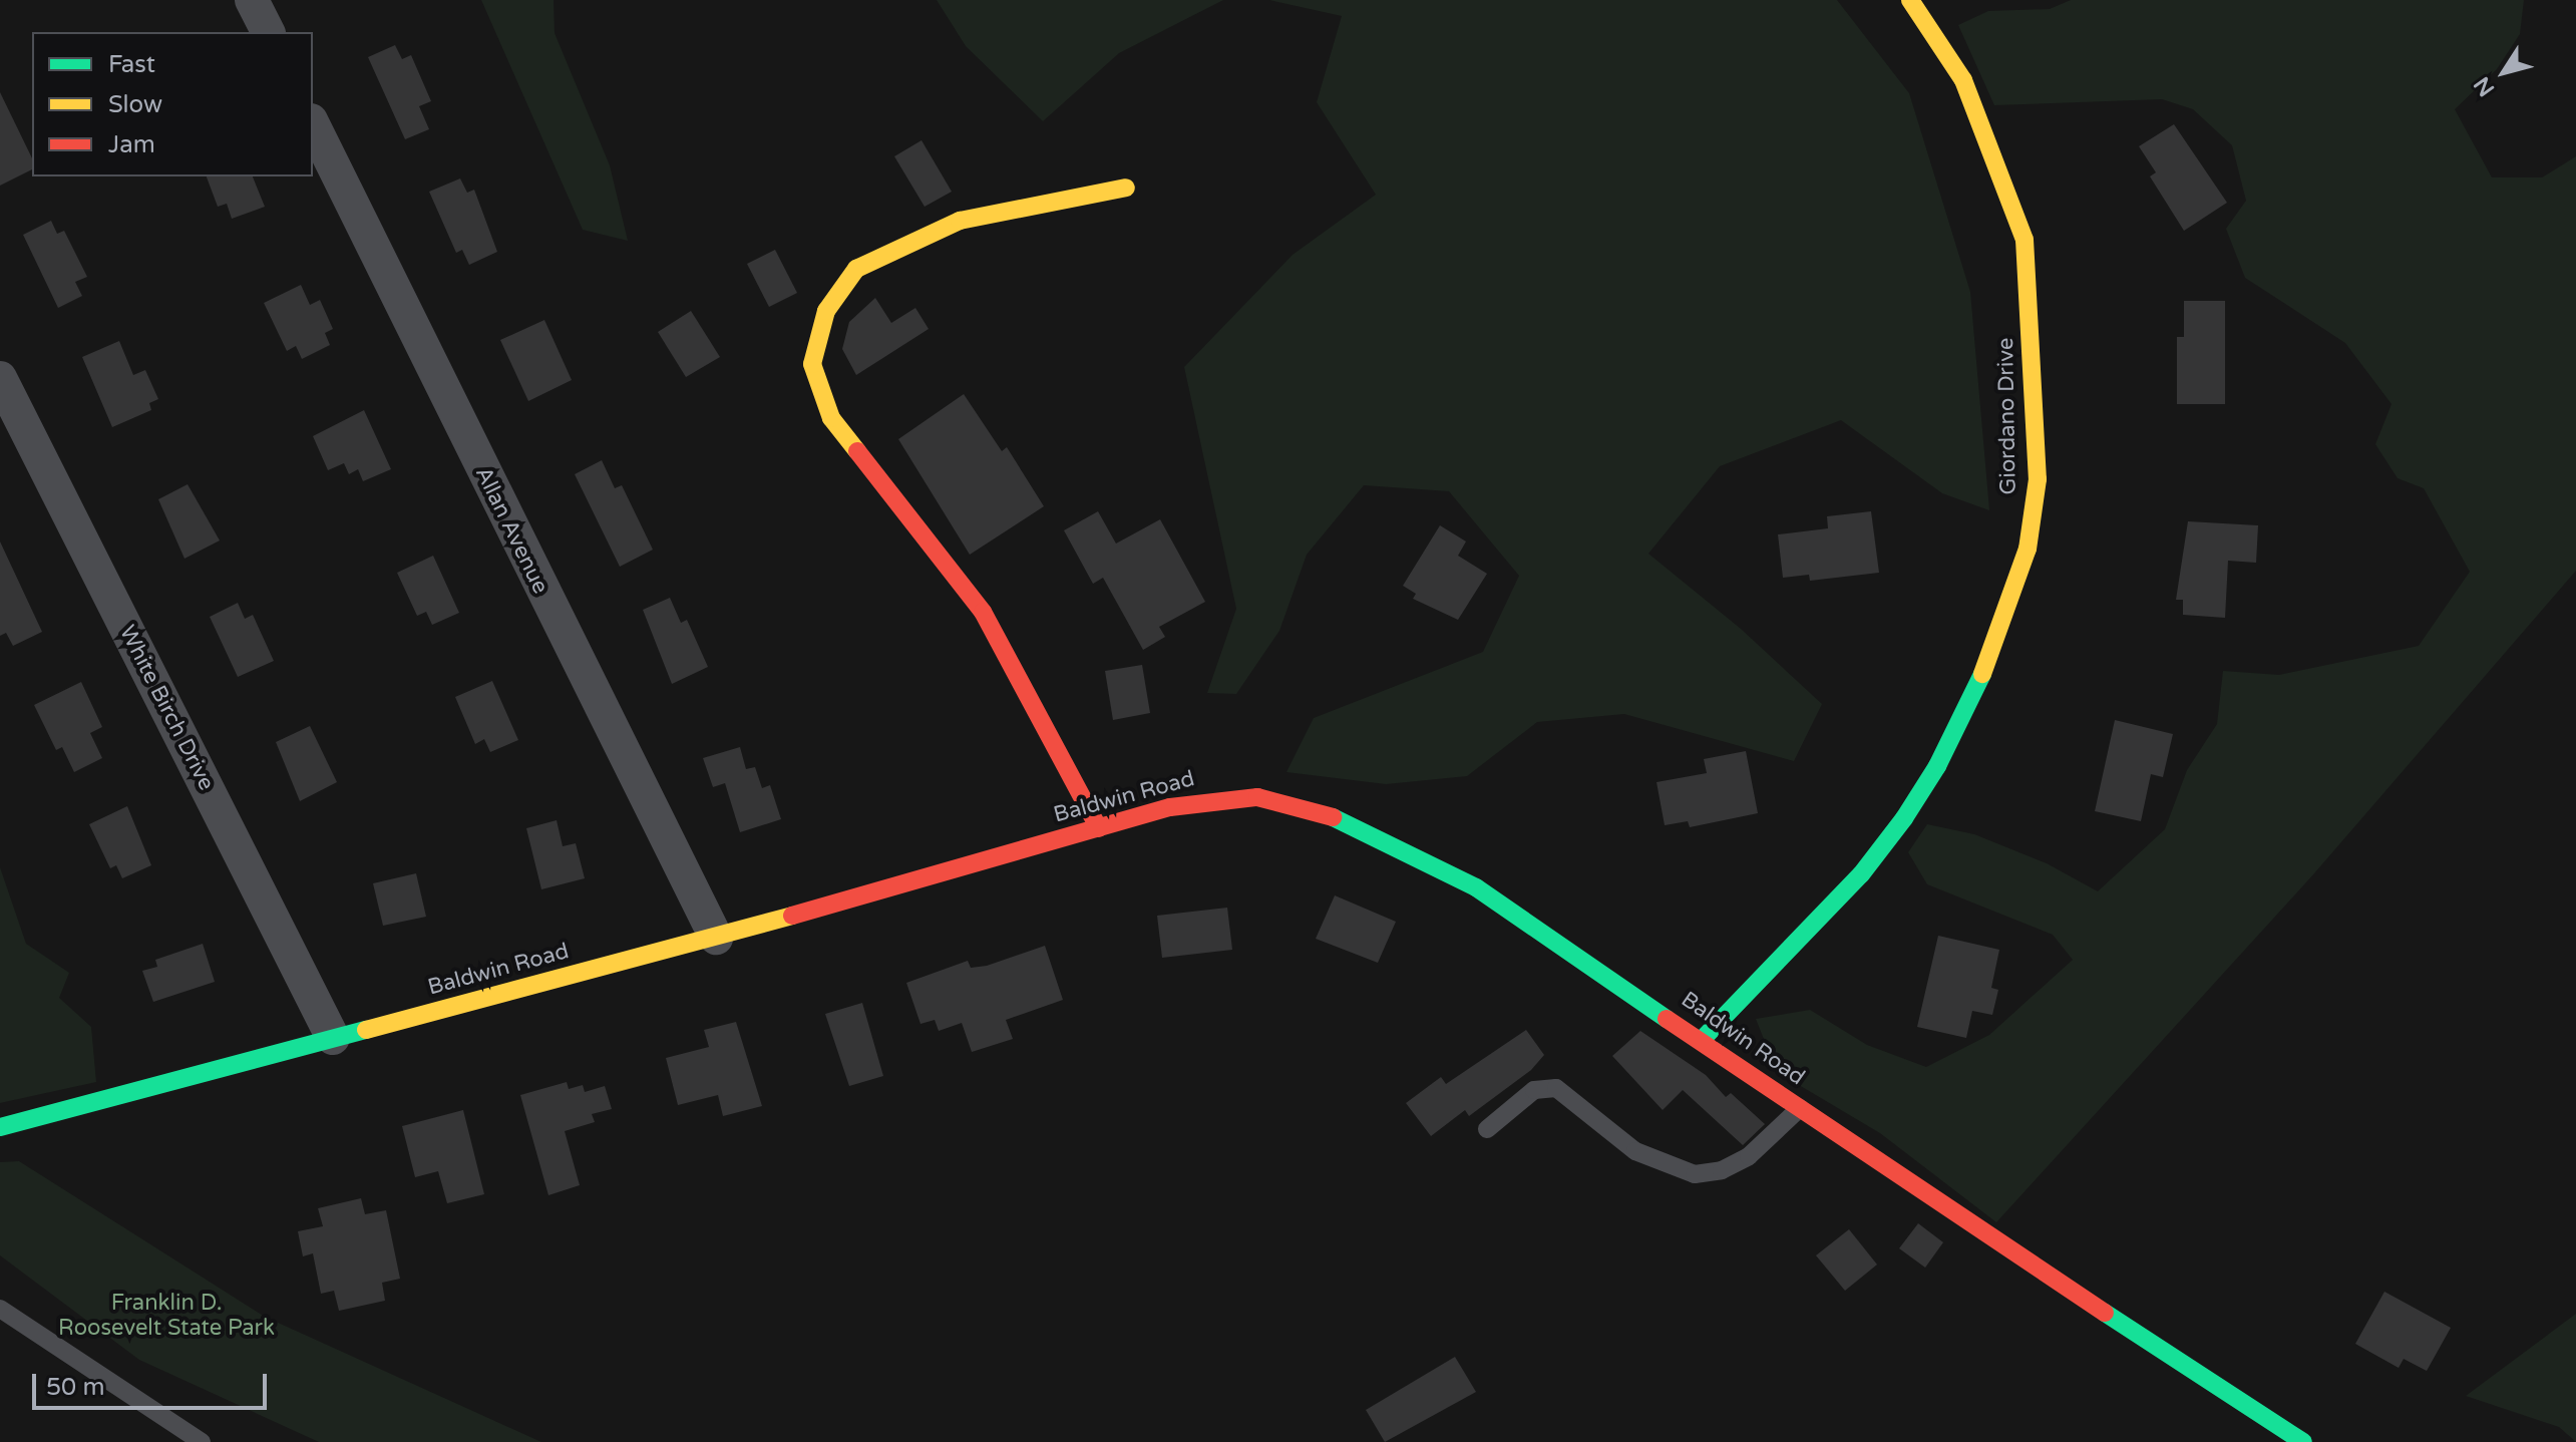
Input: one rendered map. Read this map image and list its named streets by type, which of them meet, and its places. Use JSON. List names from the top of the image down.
{
  "streets": {
    "street": [
      "Giordano Drive",
      "Allan Avenue",
      "White Birch Drive",
      "Baldwin Road"
    ]
  },
  "crossings": [
    ["Giordano Drive", "Baldwin Road"],
    ["Allan Avenue", "Baldwin Road"],
    ["White Birch Drive", "Baldwin Road"]
  ],
  "parks": ["Franklin D. Roosevelt State Park"],
  "legend": ["Fast", "Slow", "Jam"],
  "scale_bar": "50 m",
  "north": "bottom left"
}
